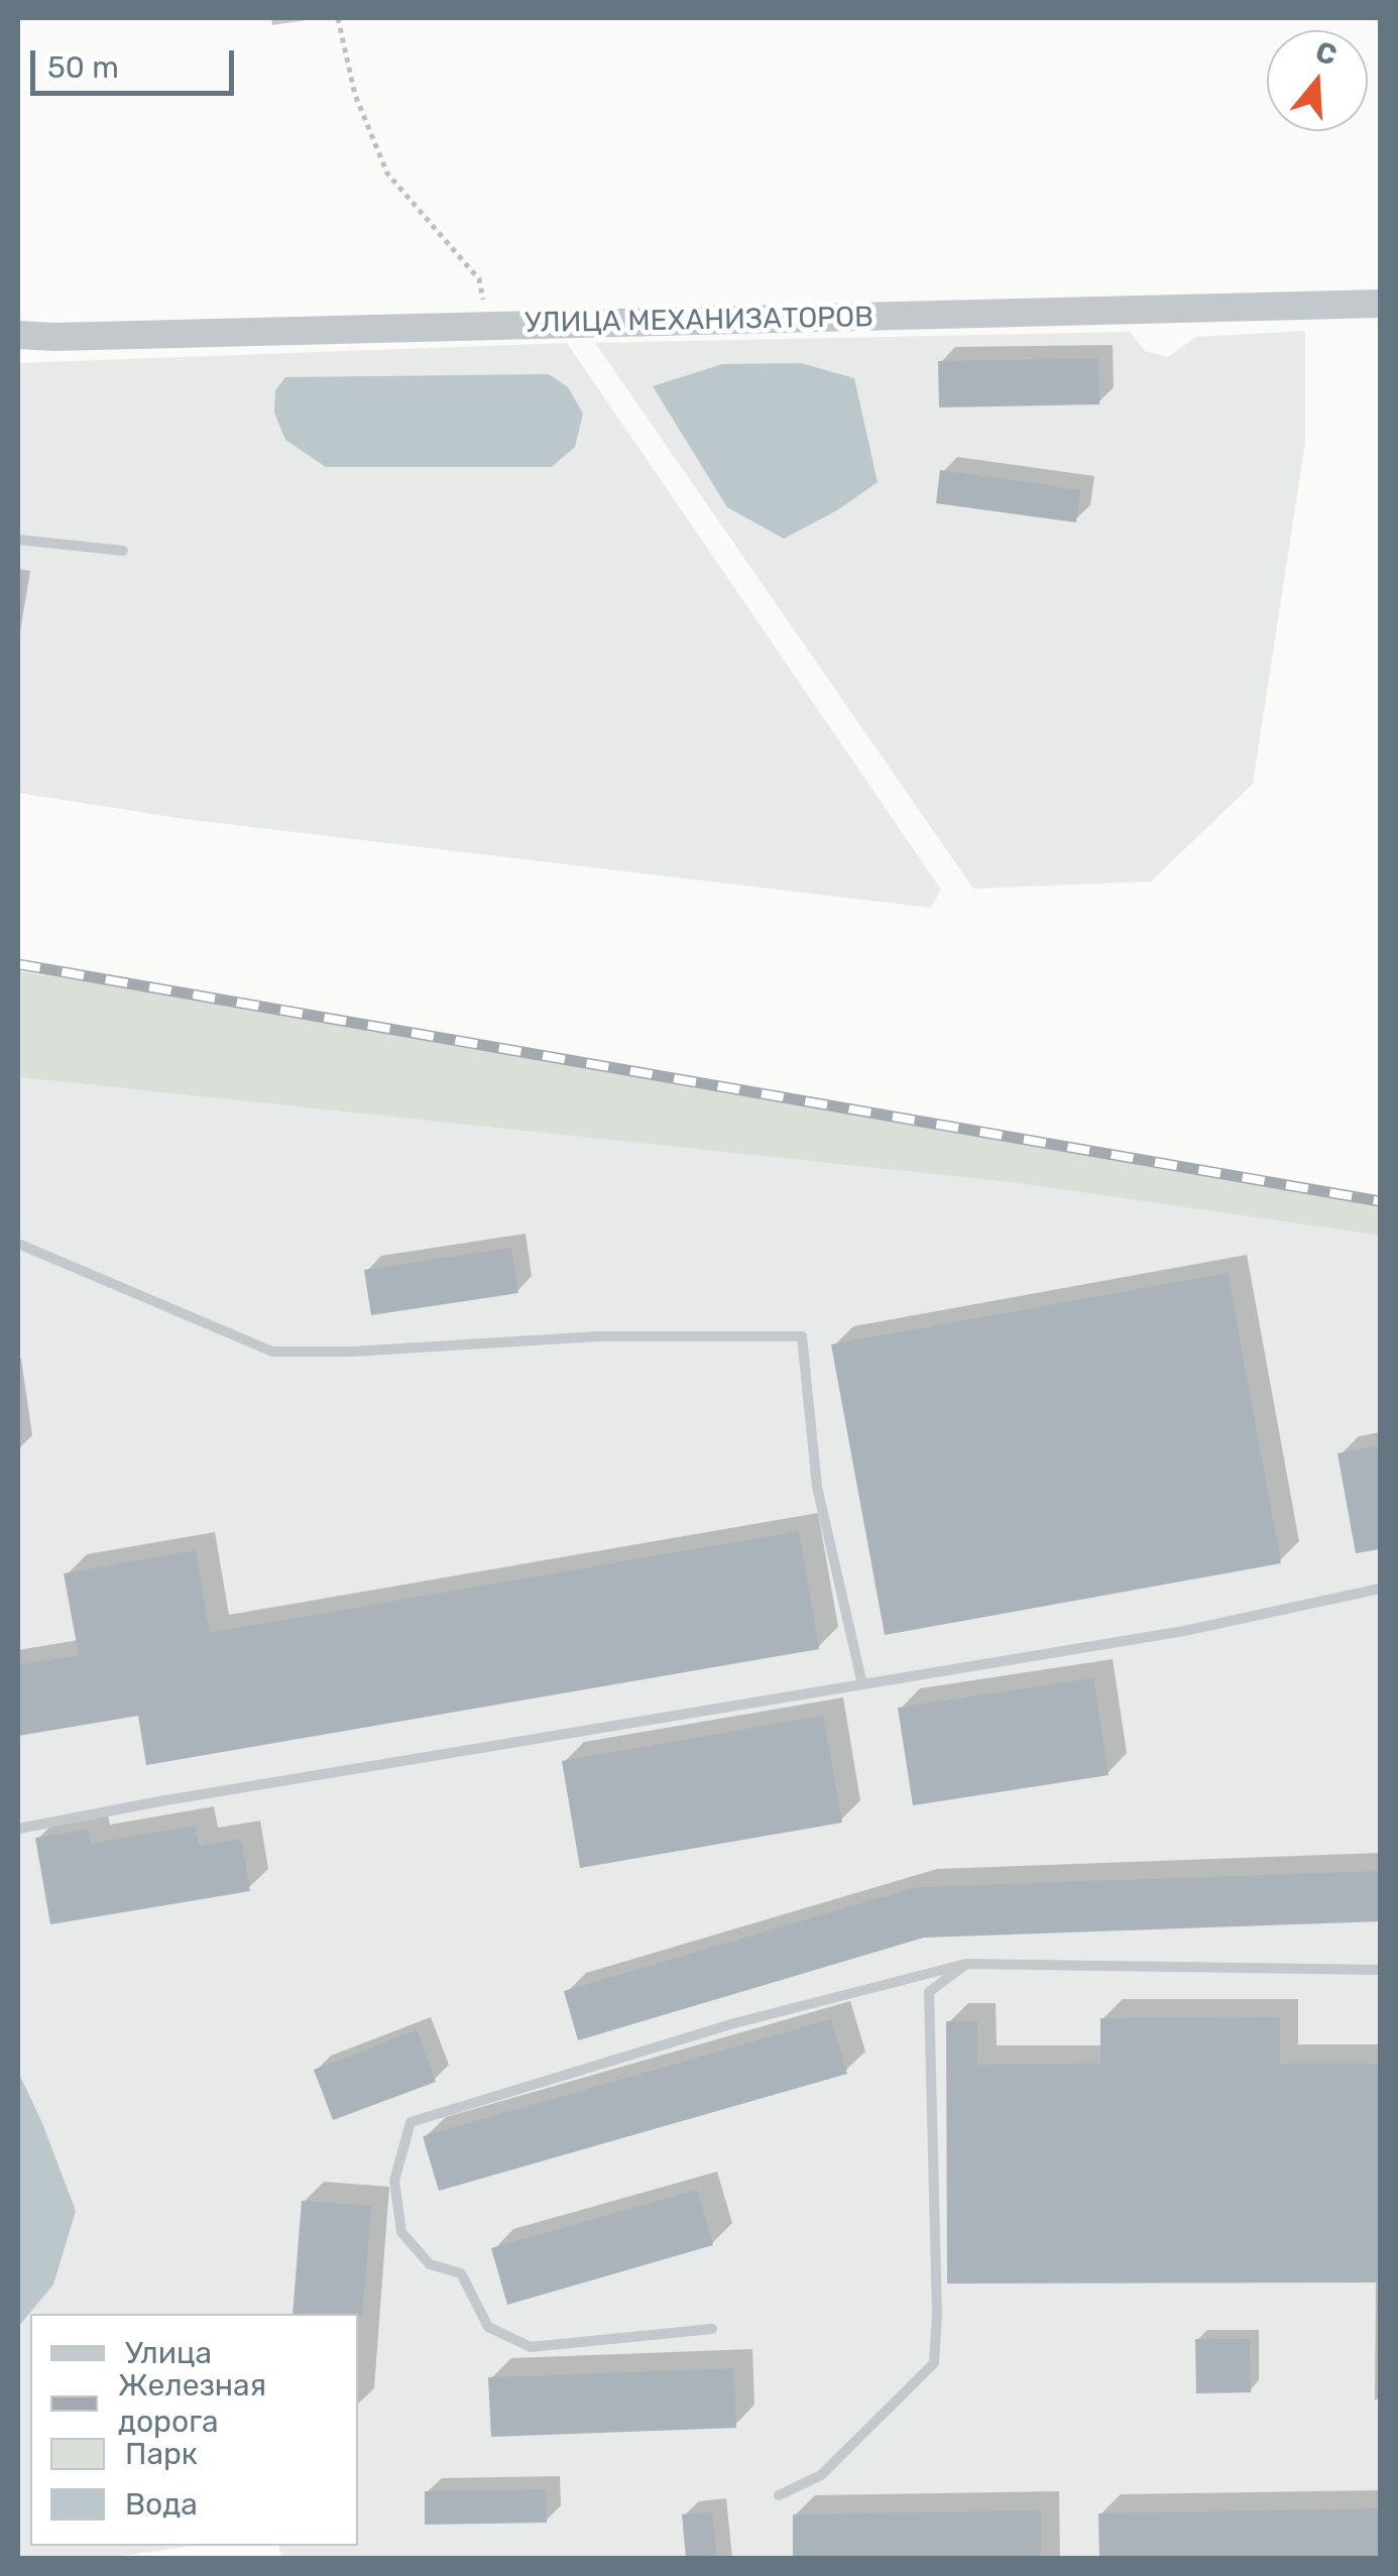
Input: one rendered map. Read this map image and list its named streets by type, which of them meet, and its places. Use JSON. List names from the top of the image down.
{
  "streets": {
    "street": ["УЛИЦА МЕХАНИЗАТОРОВ"]
  },
  "legend": [
    "Улица",
    "Железная дорога",
    "Парк",
    "Вода"
  ],
  "scale_bar": "50 m",
  "north": "top"
}
